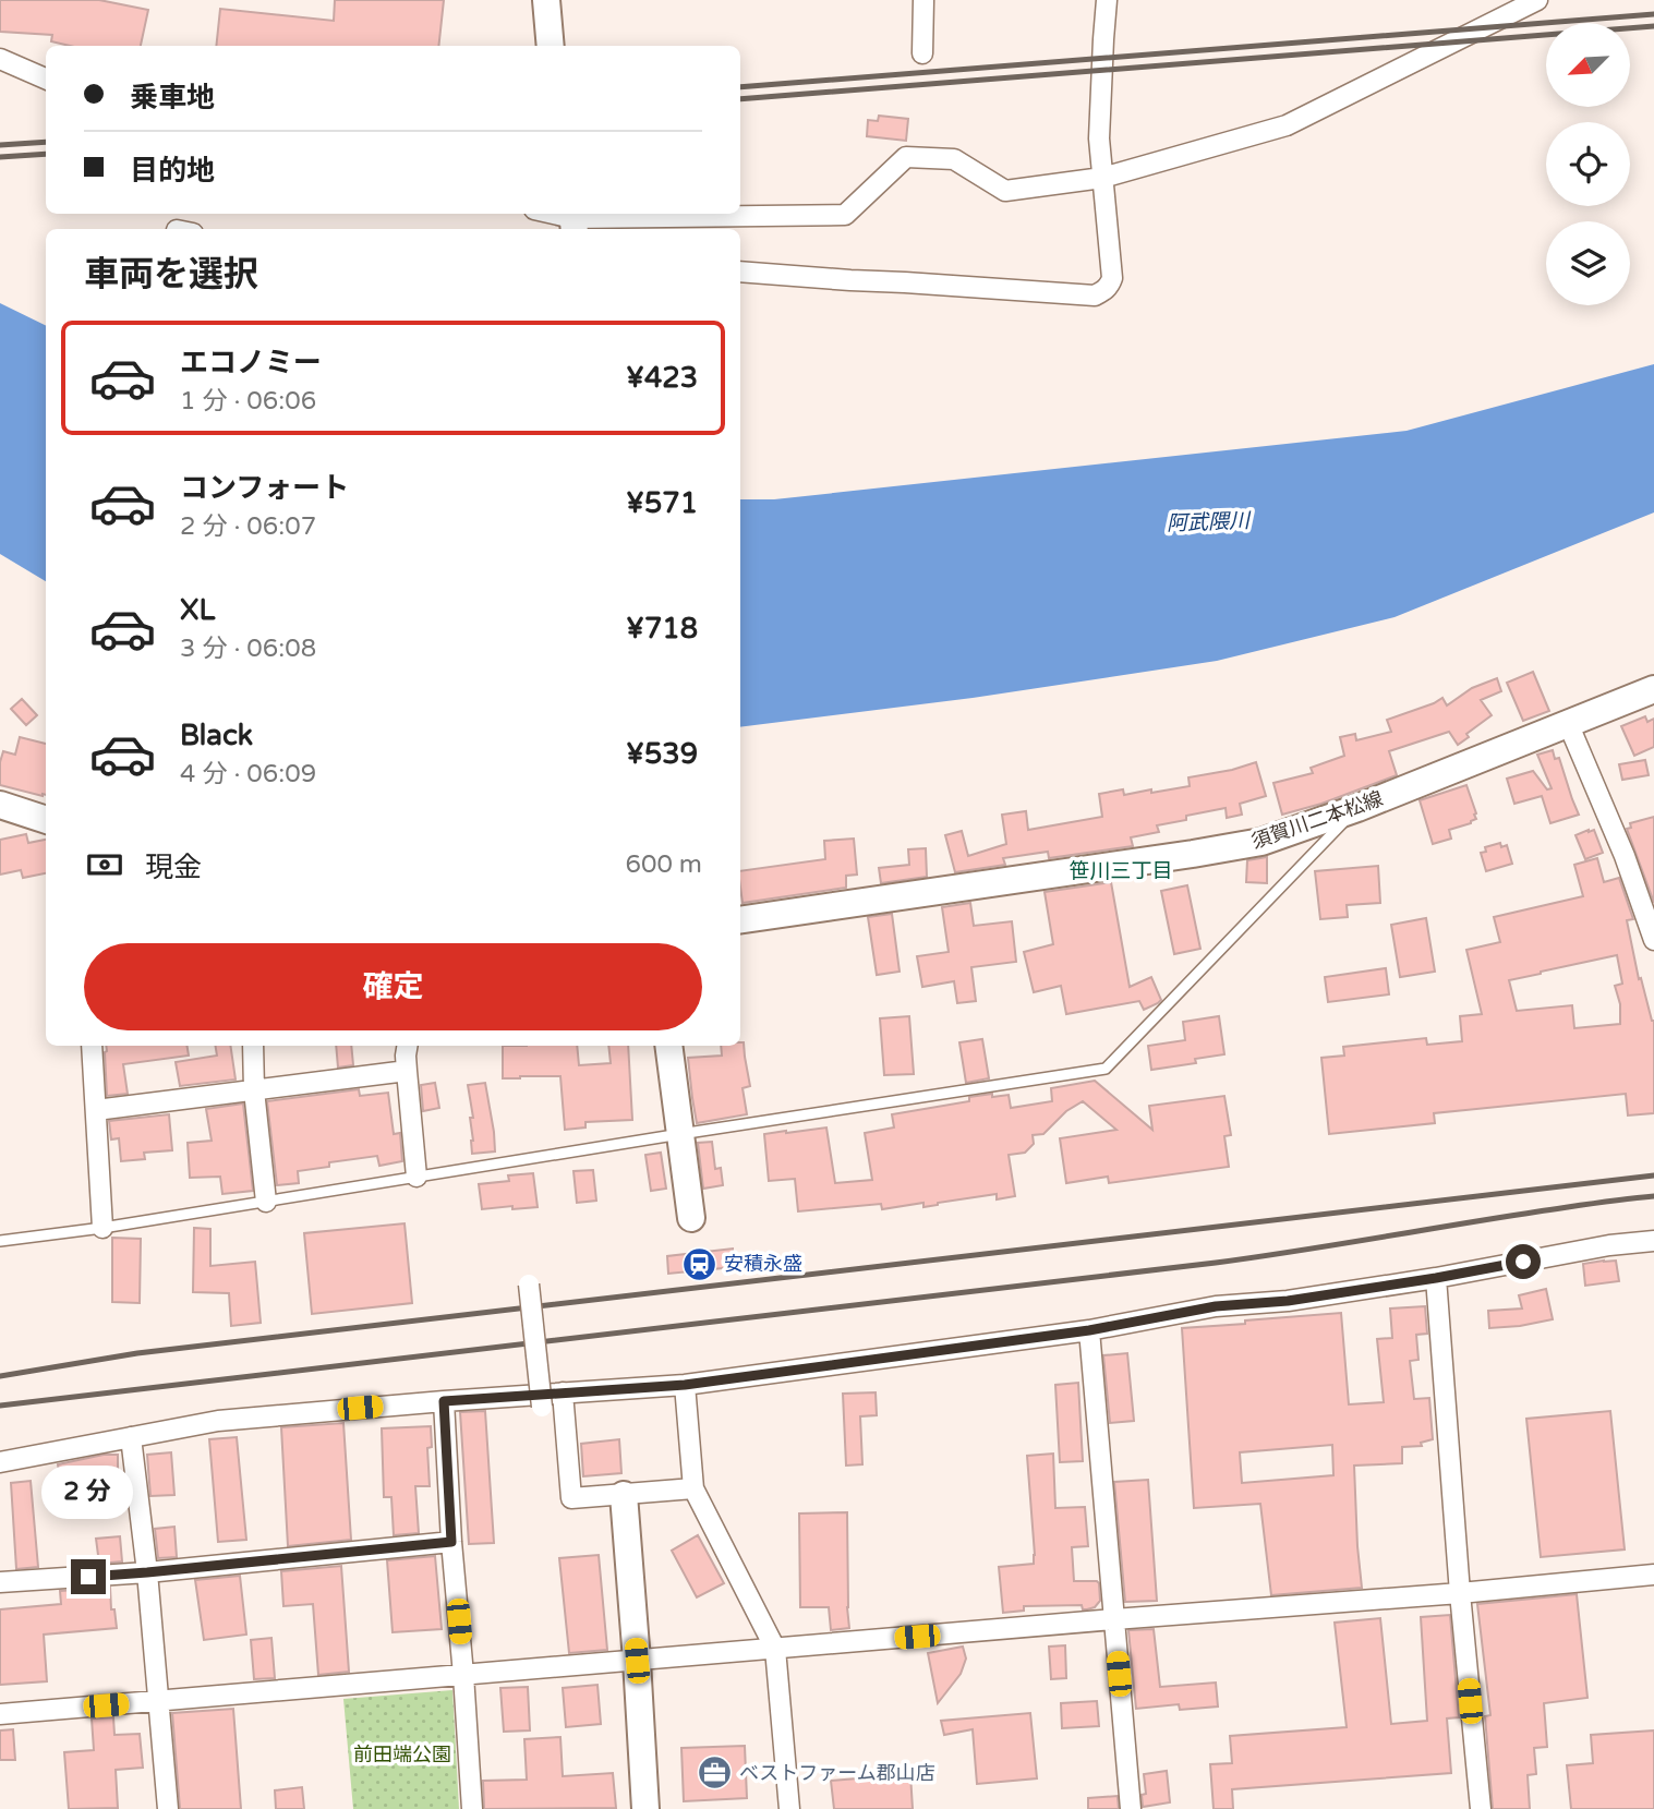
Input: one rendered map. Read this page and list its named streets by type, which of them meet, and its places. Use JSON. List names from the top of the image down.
{
  "streets": {
    "main road": ["須賀川二本松線"]
  },
  "districts": ["笹川三丁目"],
  "water": ["阿武隈川"],
  "parks": ["前田端公園"],
  "places": {
    "station": ["安積永盛"],
    "office": ["ベストファーム郡山店"]
  },
  "north": "bottom left",
  "page": {
    "banner": ["乗車地", "目的地"],
    "heading": "車両を選択",
    "list": [
      {
        "name": "エコノミー",
        "note": "1 分 · 06:06",
        "value": "¥423"
      },
      {
        "name": "コンフォート",
        "note": "2 分 · 06:07",
        "value": "¥571"
      },
      {
        "name": "XL",
        "note": "3 分 · 06:08",
        "value": "¥718"
      },
      {
        "name": "Black",
        "note": "4 分 · 06:09",
        "value": "¥539"
      }
    ],
    "pay": ["現金", "600 m"],
    "buttons": "確定",
    "bubble": "2 分"
  }
}
